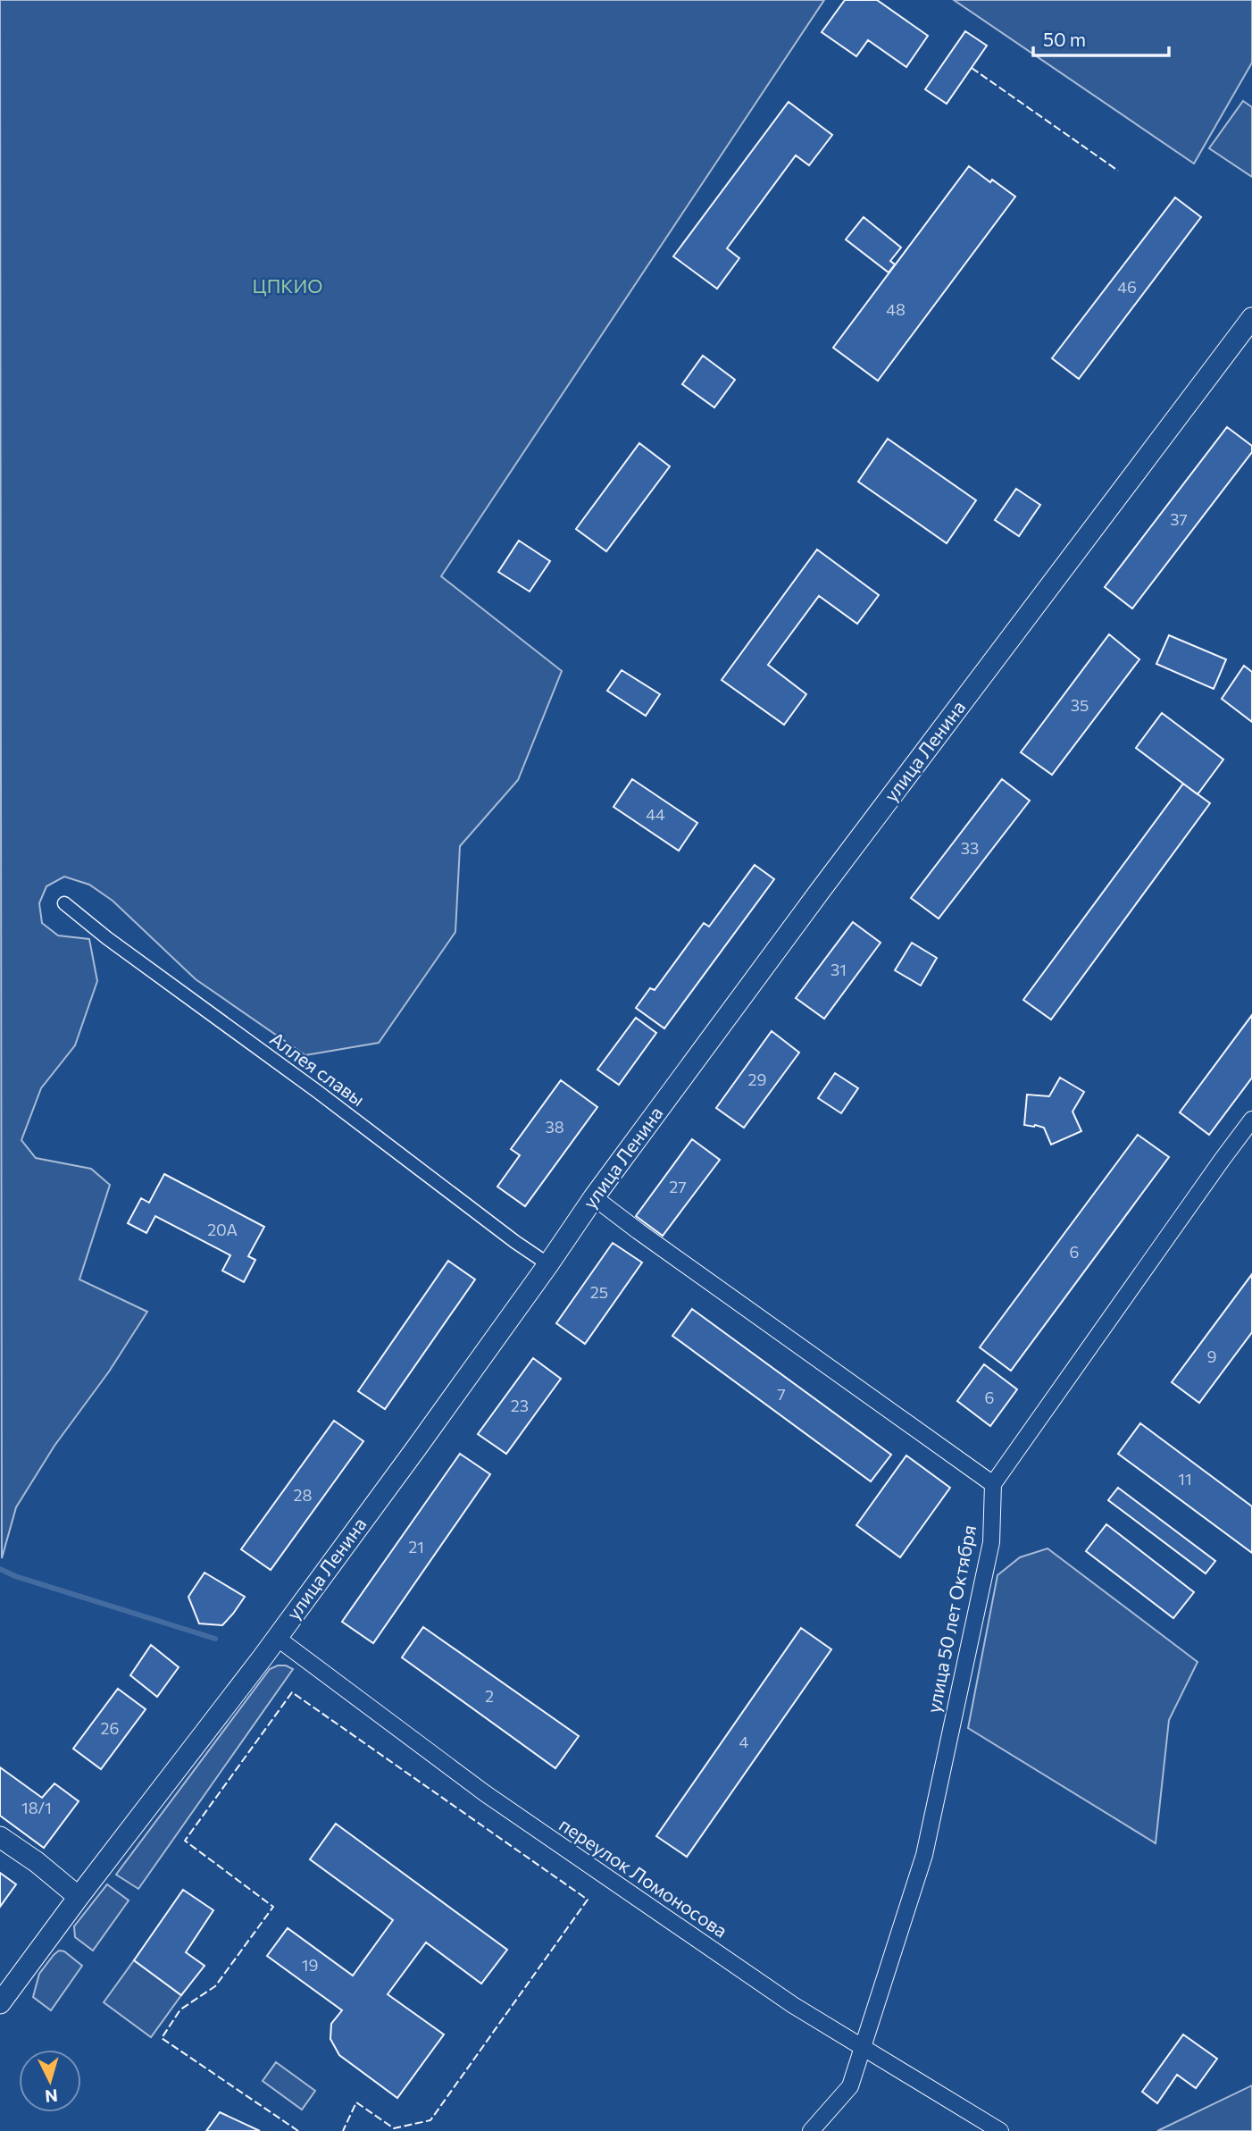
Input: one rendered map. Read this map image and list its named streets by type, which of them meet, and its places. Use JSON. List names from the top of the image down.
{
  "streets": {
    "street": [
      "улица Ленина",
      "Аллея славы",
      "улица 50 лет Октября",
      "переулок Ломоносова"
    ]
  },
  "crossings": [
    ["улица Ленина", "Аллея славы"],
    ["улица Ленина", "переулок Ломоносова"],
    ["улица 50 лет Октября", "переулок Ломоносова"]
  ],
  "parks": ["ЦПКИО"],
  "house_numbers": [
    "46",
    "48",
    "37",
    "35",
    "44",
    "33",
    "31",
    "29",
    "38",
    "27",
    "20А",
    "6",
    "25",
    "9",
    "7",
    "6",
    "23",
    "11",
    "28",
    "21",
    "2",
    "26",
    "4",
    "18/1",
    "19"
  ],
  "scale_bar": "50 m",
  "north": "bottom"
}
